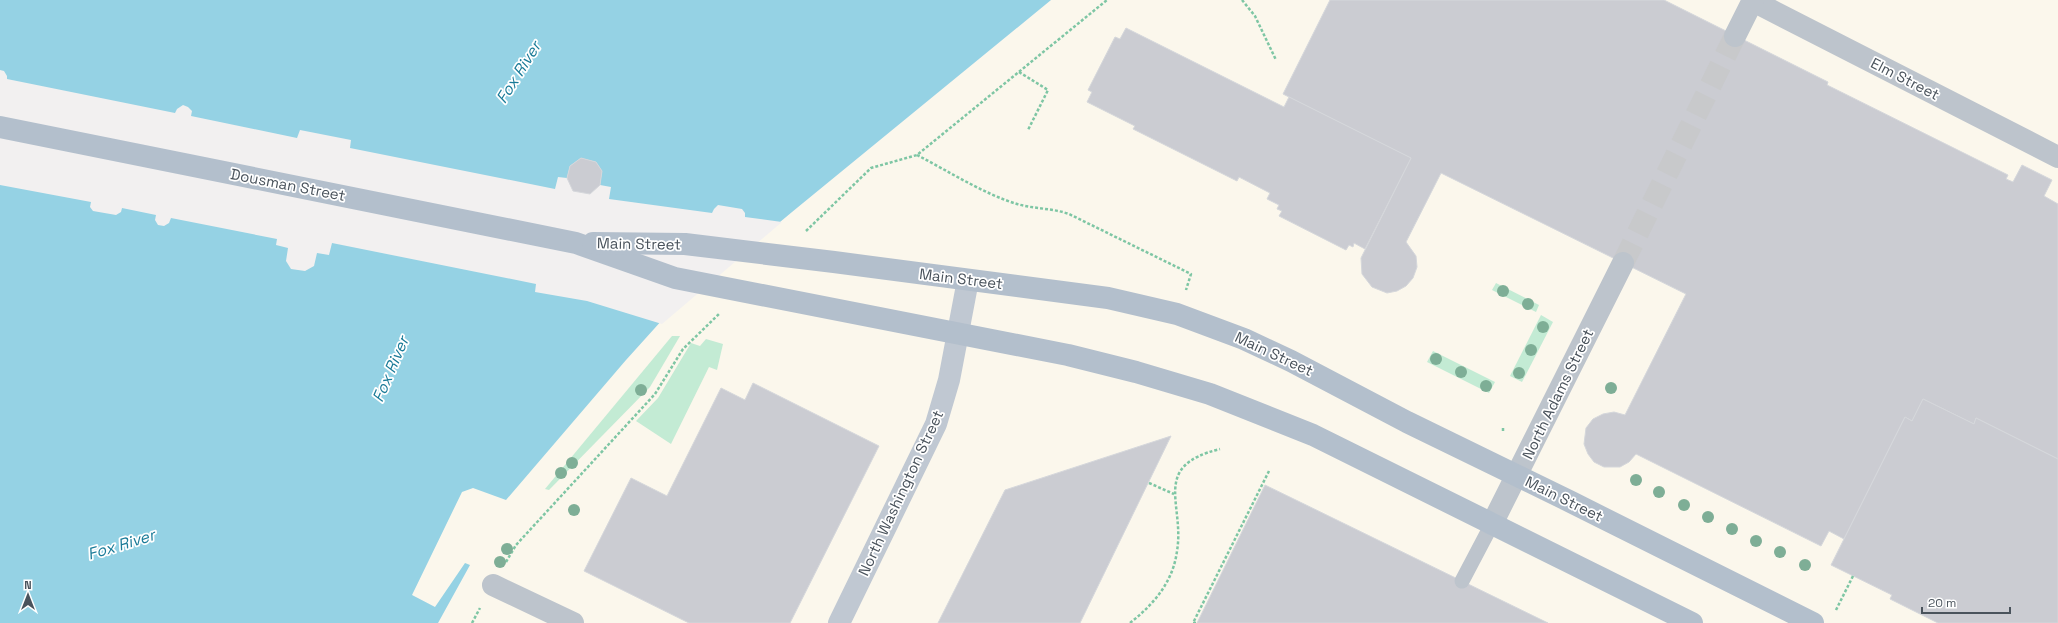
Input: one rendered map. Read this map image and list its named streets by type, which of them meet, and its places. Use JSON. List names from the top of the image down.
{
  "streets": {
    "main road": ["Dousman Street", "Main Street"],
    "street": ["Elm Street", "North Adams Street", "North Washington Street"]
  },
  "crossings": [
    ["Dousman Street", "Main Street"],
    ["Main Street", "North Adams Street"],
    ["Main Street", "North Washington Street"]
  ],
  "water": ["Fox River"],
  "scale_bar": "20 m",
  "north": "top"
}
